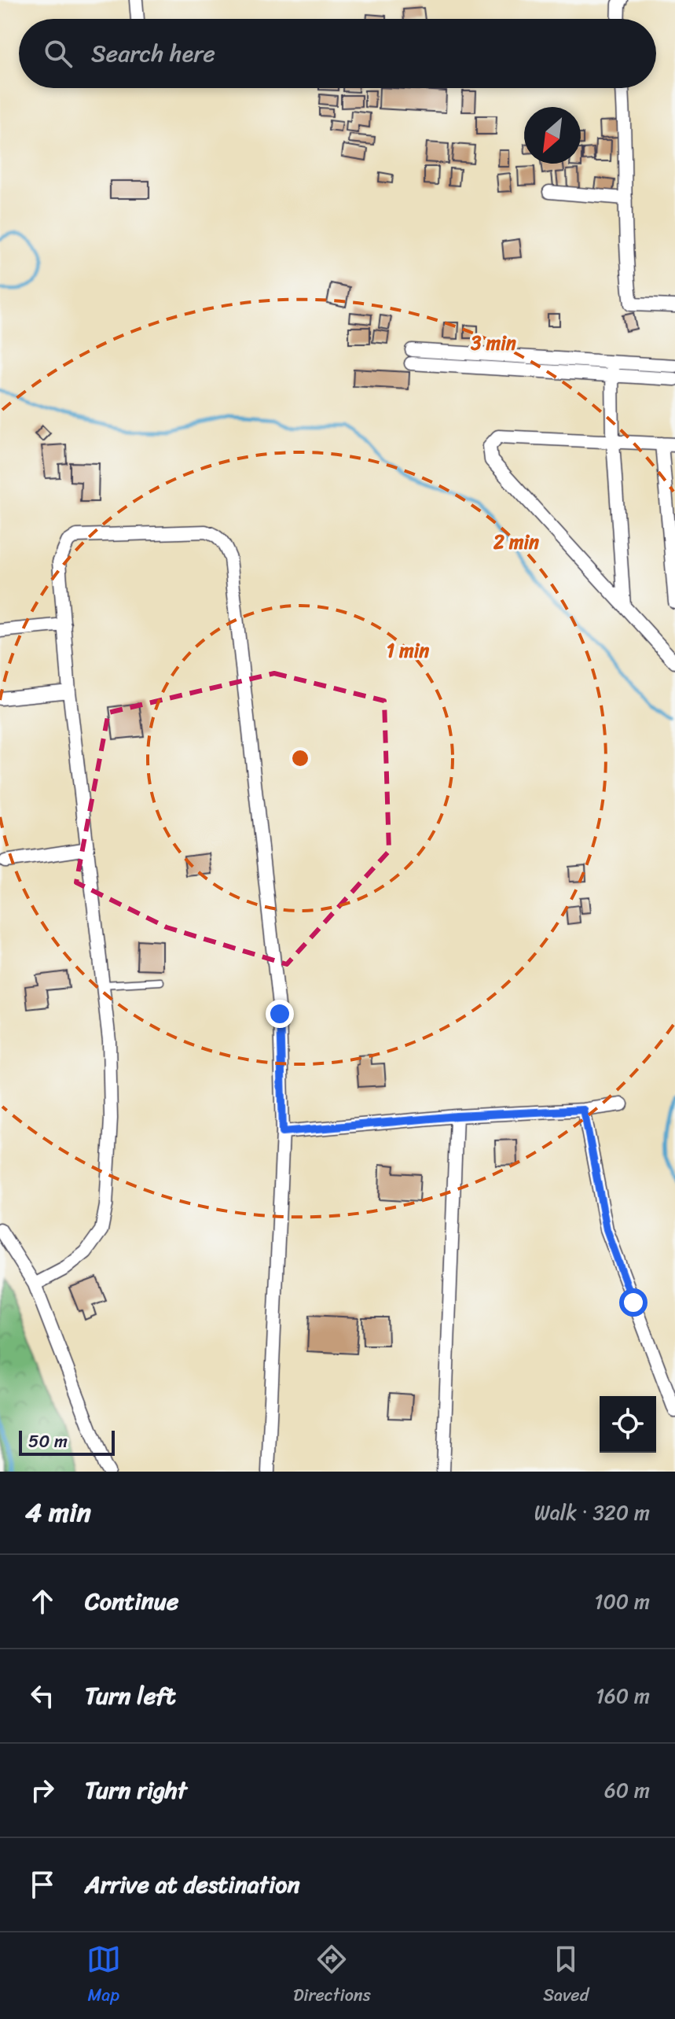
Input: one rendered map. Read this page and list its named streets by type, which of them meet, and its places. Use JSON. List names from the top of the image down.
{
  "scale_bar": "50 m",
  "north": "bottom left",
  "page": {
    "search": "Search here",
    "scale": "50 m",
    "heading": ["4 min", "Walk · 320 m"],
    "list": [
      ["Continue", "100 m"],
      ["Turn left", "160 m"],
      ["Turn right", "60 m"],
      "Arrive at destination"
    ],
    "nav": ["Map", "Directions", "Saved"]
  },
  "rings": ["3 min", "2 min", "1 min"]
}
